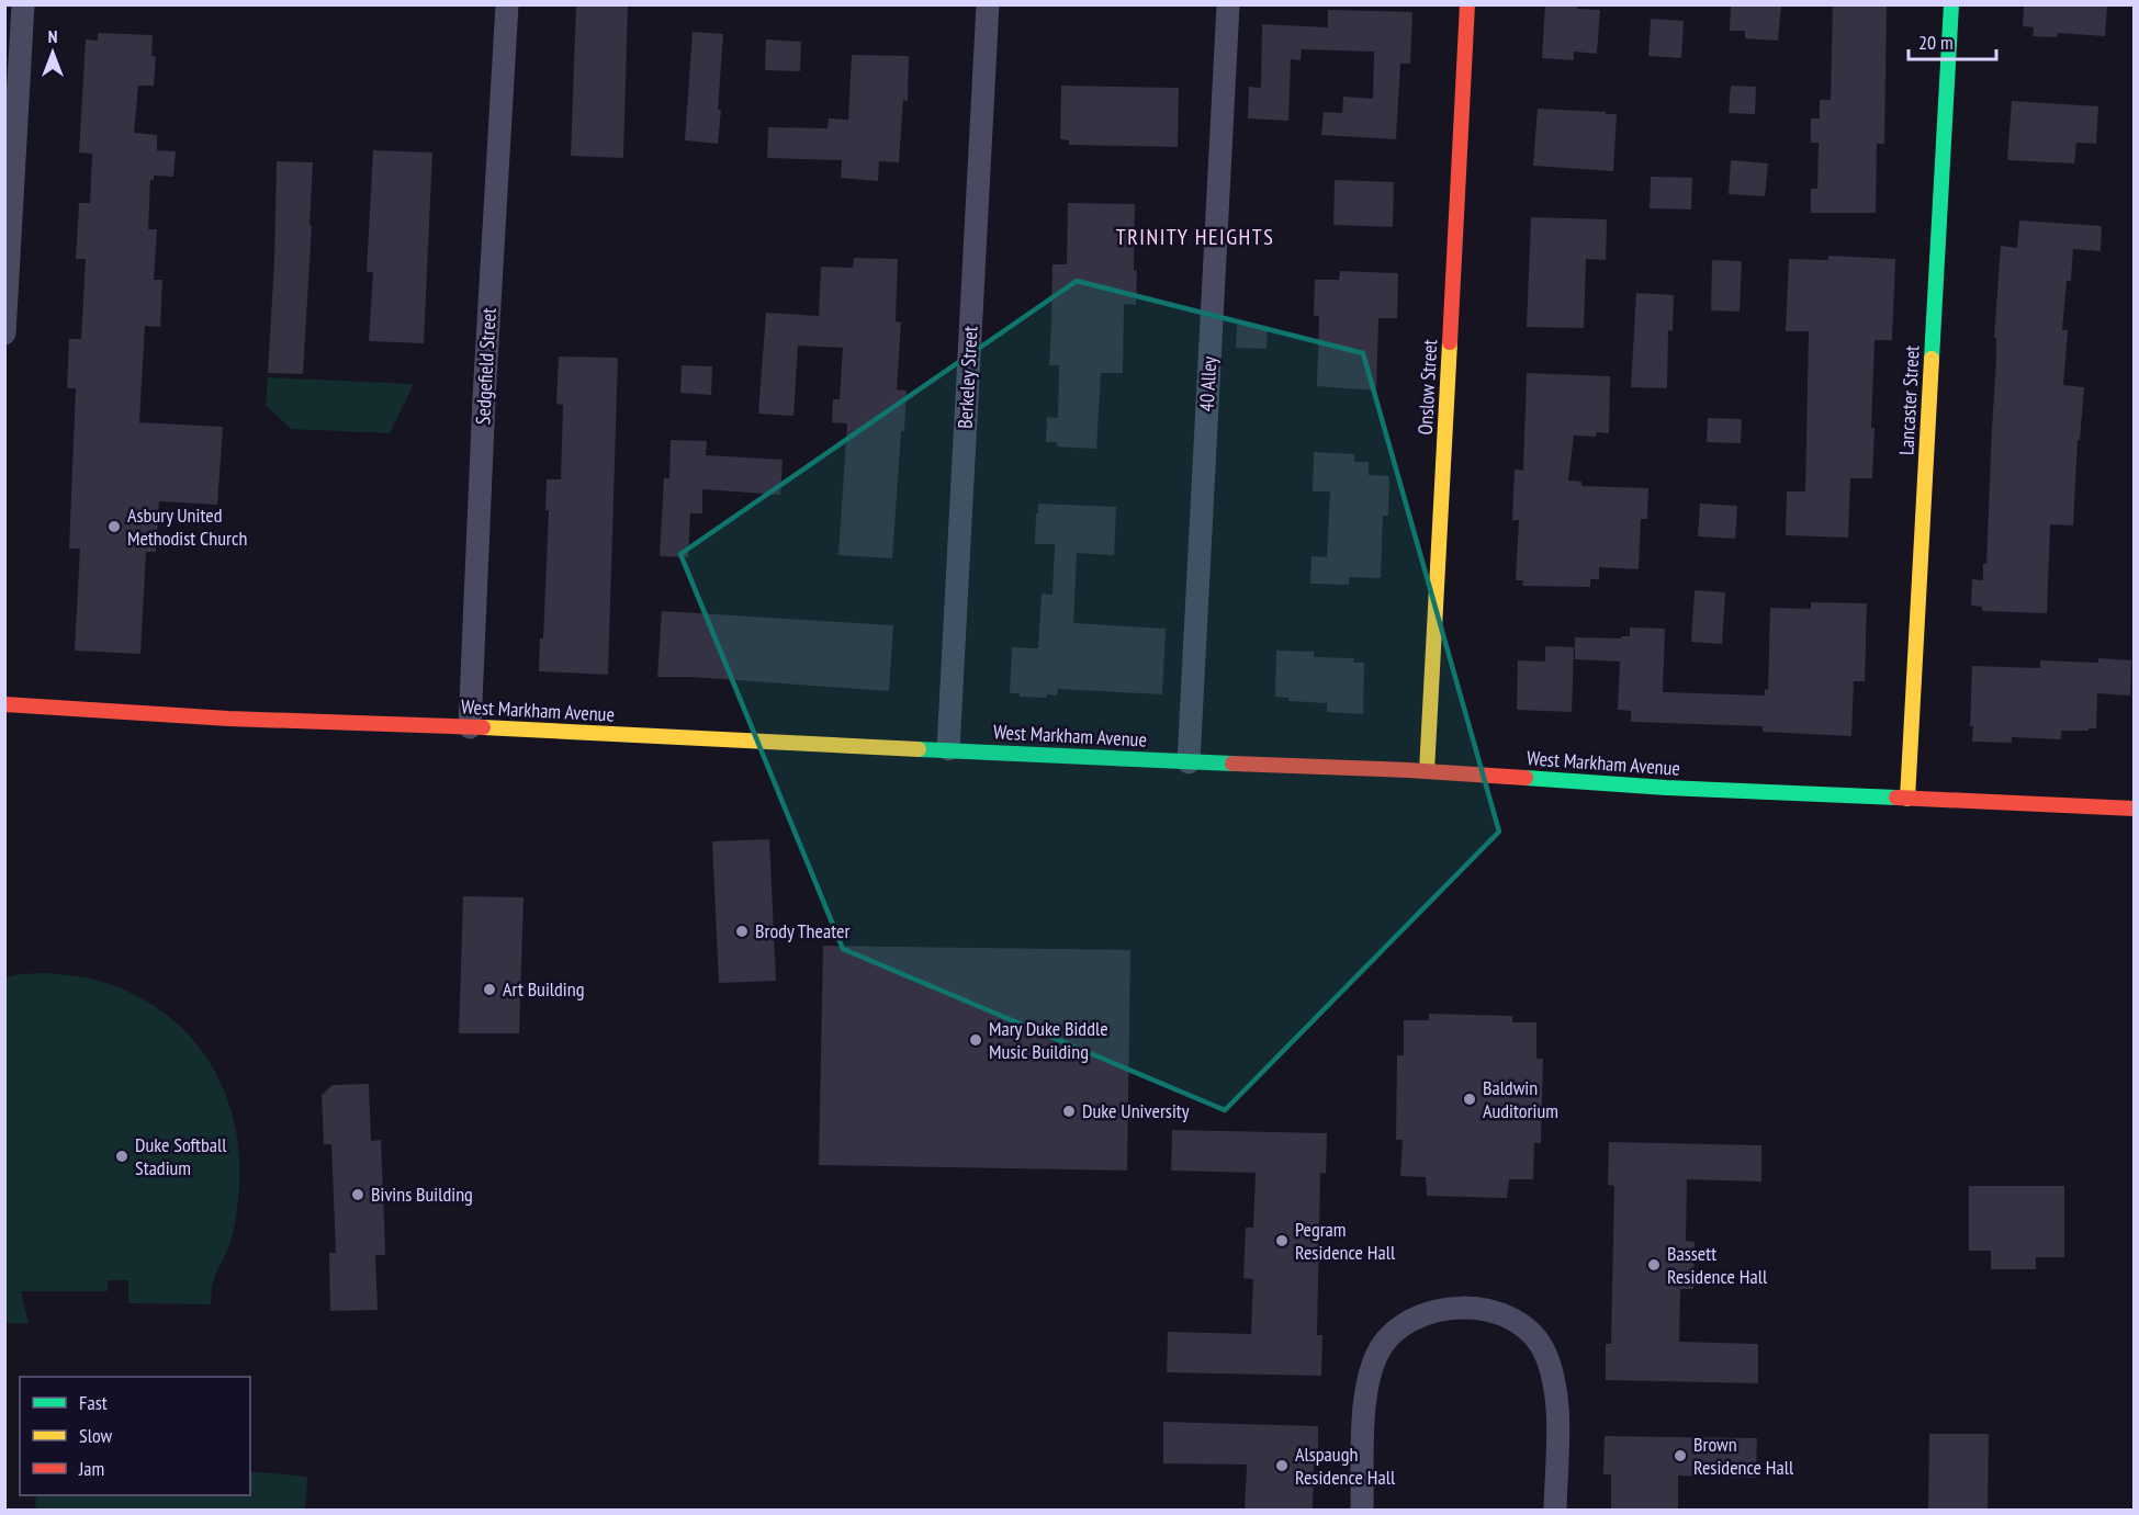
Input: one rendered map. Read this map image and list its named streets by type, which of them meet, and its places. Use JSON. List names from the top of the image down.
{
  "streets": {
    "street": [
      "Sedgefield Street",
      "Berkeley Street",
      "40 Alley",
      "Onslow Street",
      "Lancaster Street",
      "West Markham Avenue"
    ]
  },
  "crossings": [
    ["Sedgefield Street", "West Markham Avenue"],
    ["Berkeley Street", "West Markham Avenue"],
    ["40 Alley", "West Markham Avenue"],
    ["Onslow Street", "West Markham Avenue"],
    ["Lancaster Street", "West Markham Avenue"]
  ],
  "districts": ["TRINITY HEIGHTS"],
  "places": [
    "Asbury United Methodist Church",
    "Brody Theater",
    "Art Building",
    "Mary Duke Biddle Music Building",
    "Baldwin Auditorium",
    "Duke University",
    "Duke Softball Stadium",
    "Bivins Building",
    "Pegram Residence Hall",
    "Bassett Residence Hall",
    "Brown Residence Hall",
    "Alspaugh Residence Hall"
  ],
  "legend": ["Fast", "Slow", "Jam"],
  "scale_bar": "20 m",
  "north": "top"
}
